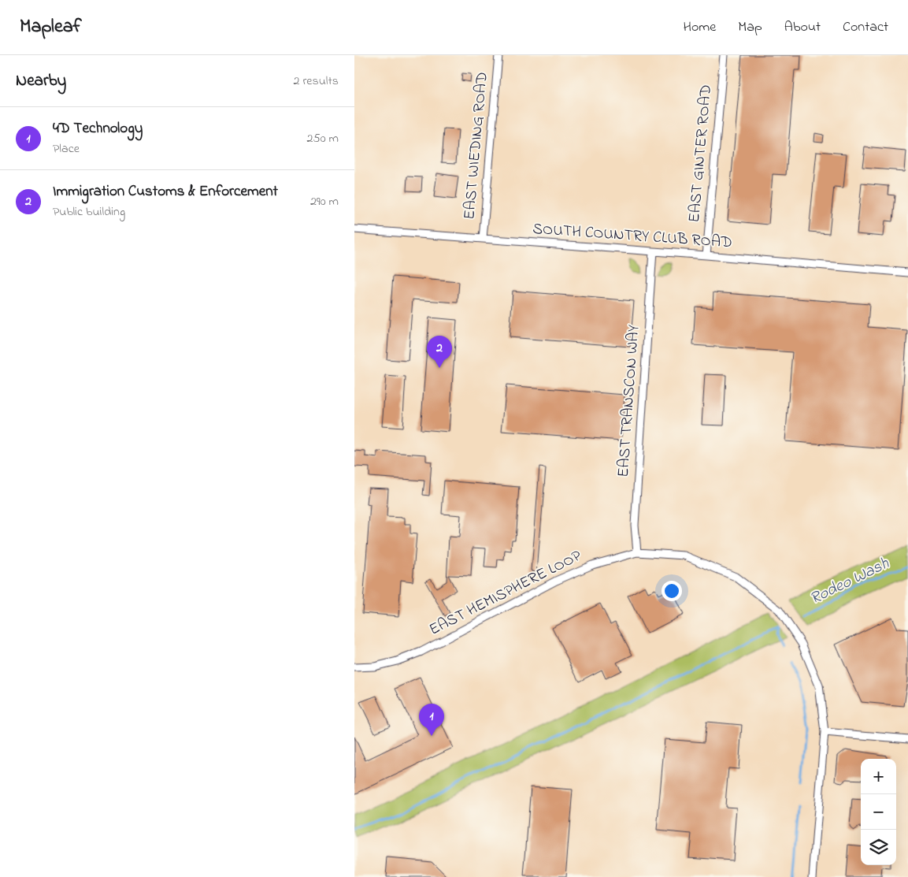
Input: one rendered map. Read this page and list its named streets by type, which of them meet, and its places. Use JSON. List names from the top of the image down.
{
  "streets": {
    "street": [
      "EAST WIEDING ROAD",
      "EAST GINTER ROAD",
      "SOUTH COUNTRY CLUB ROAD",
      "EAST TRANSCON WAY",
      "EAST HEMISPHERE LOOP"
    ]
  },
  "crossings": [
    ["EAST WIEDING ROAD", "SOUTH COUNTRY CLUB ROAD"],
    ["EAST GINTER ROAD", "SOUTH COUNTRY CLUB ROAD"],
    ["SOUTH COUNTRY CLUB ROAD", "EAST TRANSCON WAY"],
    ["EAST TRANSCON WAY", "EAST HEMISPHERE LOOP"]
  ],
  "water": ["Rodeo Wash"],
  "page": {
    "header": "Mapleaf",
    "nav": [
      "Home",
      "Map",
      "About",
      "Contact"
    ],
    "heading": ["Nearby", "2 results"],
    "list": [
      {
        "mark": "1",
        "name": "4D Technology",
        "note": "Place",
        "value": "250 m"
      },
      {
        "mark": "2",
        "name": "Immigration Customs & Enforcement",
        "note": "Public building",
        "value": "290 m"
      }
    ],
    "pins": ["2", "1"],
    "map_buttons": ["+", "−"]
  }
}
